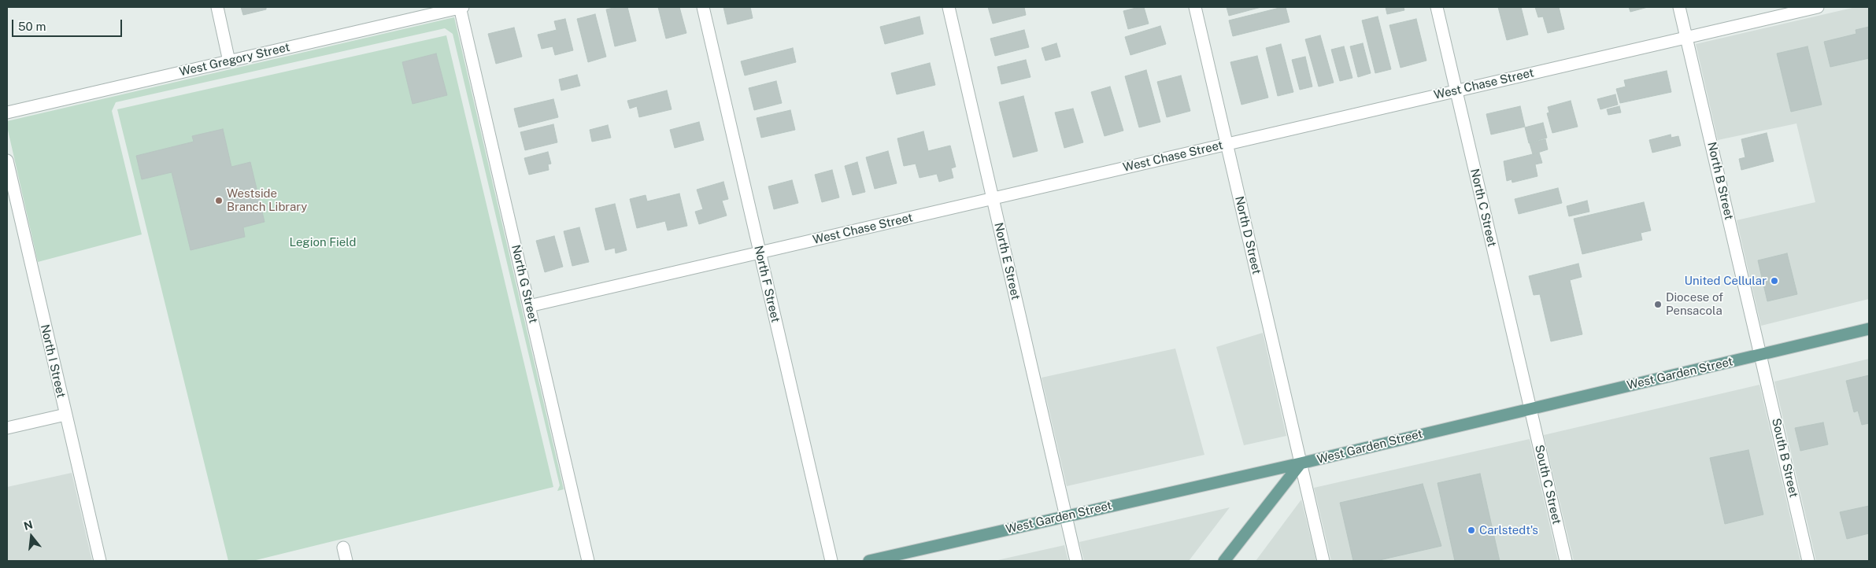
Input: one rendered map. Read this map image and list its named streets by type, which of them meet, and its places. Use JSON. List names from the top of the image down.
{
  "streets": {
    "main road": ["West Garden Street"],
    "street": [
      "West Gregory Street",
      "West Chase Street",
      "North B Street",
      "North C Street",
      "North D Street",
      "North E Street",
      "North G Street",
      "North F Street",
      "North I Street",
      "South B Street",
      "South C Street"
    ]
  },
  "crossings": [
    ["West Gregory Street", "North G Street"],
    ["West Chase Street", "North B Street"],
    ["West Chase Street", "North C Street"],
    ["West Chase Street", "North D Street"],
    ["West Chase Street", "North E Street"],
    ["West Chase Street", "North G Street"],
    ["West Chase Street", "North F Street"],
    ["North B Street", "West Garden Street"],
    ["North B Street", "South B Street"],
    ["North C Street", "West Garden Street"],
    ["North C Street", "South C Street"],
    ["North D Street", "West Garden Street"],
    ["North E Street", "West Garden Street"],
    ["West Garden Street", "South B Street"],
    ["West Garden Street", "South C Street"]
  ],
  "parks": ["Legion Field"],
  "places": [
    "Westside Branch Library",
    "United Cellular",
    "Diocese of Pensacola",
    "Carlstedt's"
  ],
  "scale_bar": "50 m",
  "north": "top"
}
